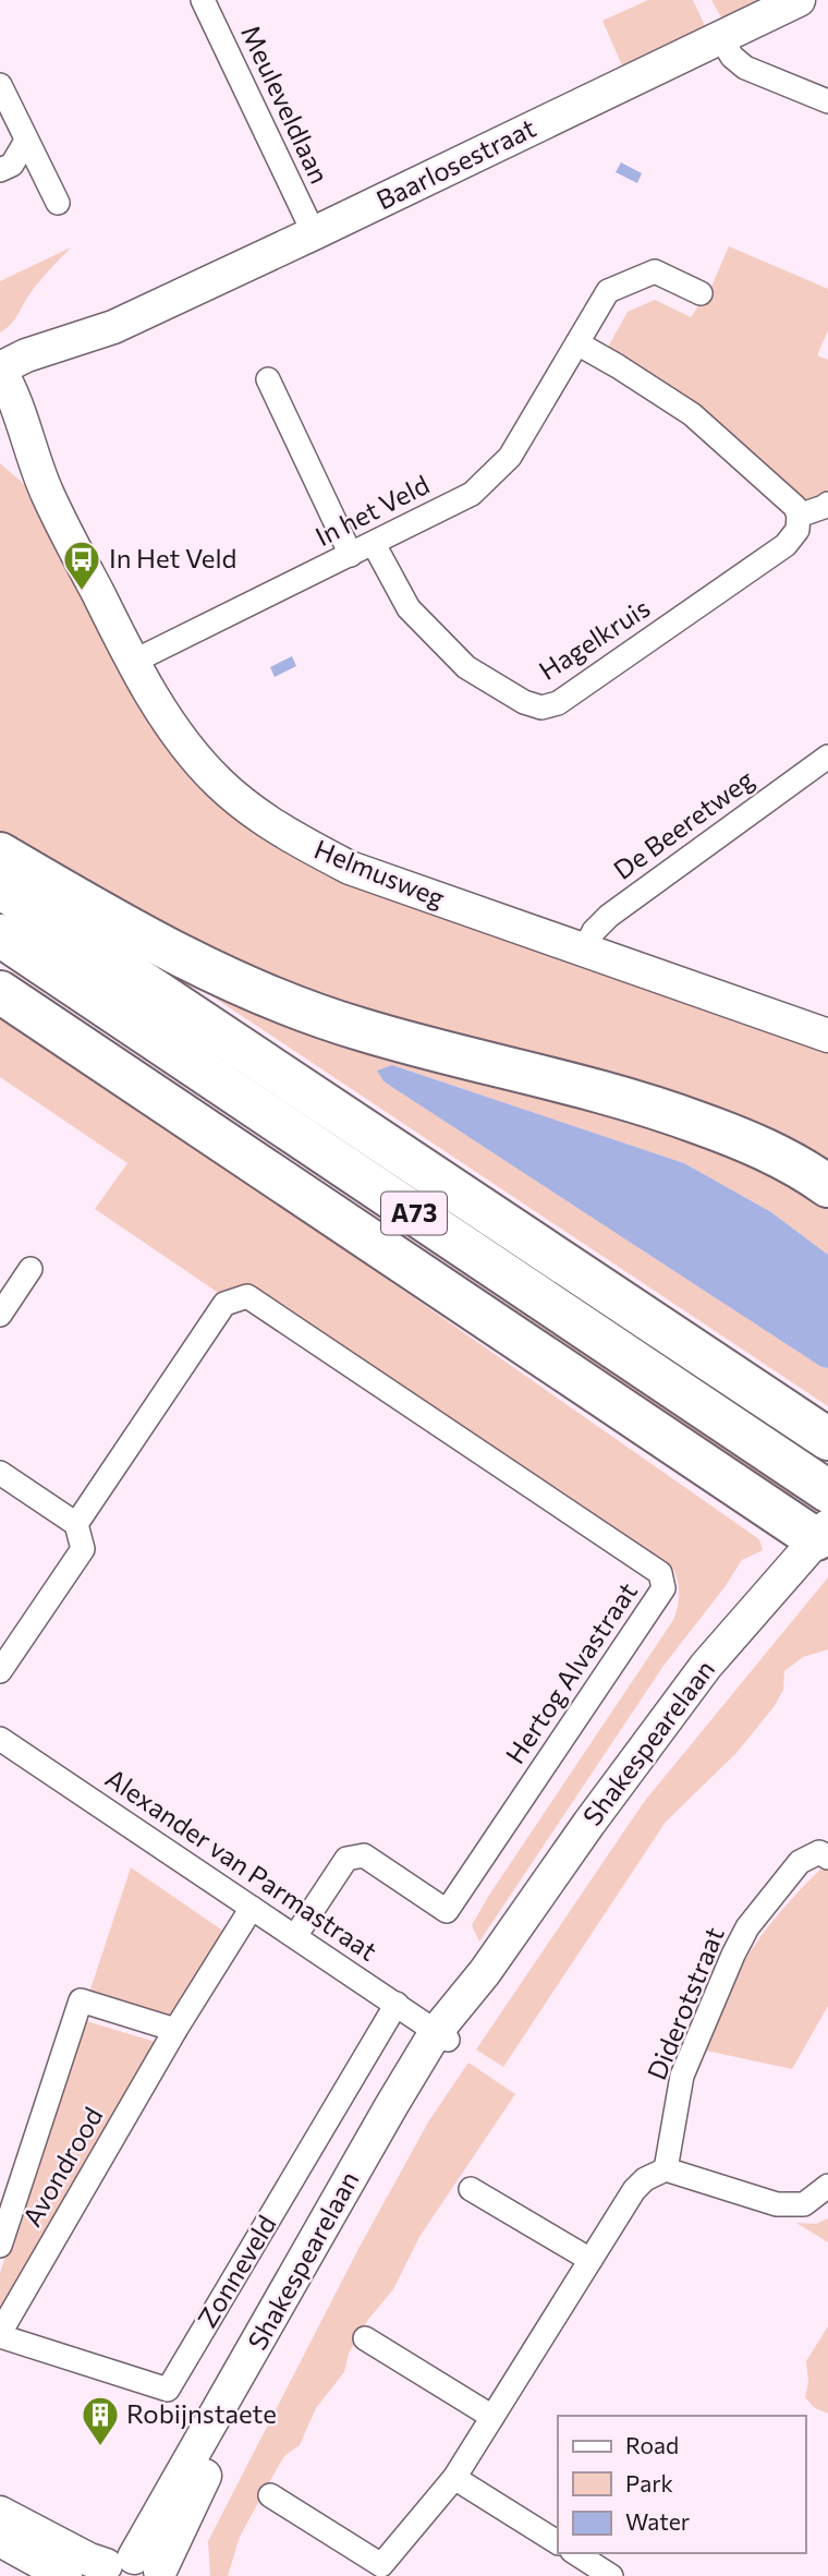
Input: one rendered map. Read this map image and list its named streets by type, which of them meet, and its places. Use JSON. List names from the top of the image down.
{
  "streets": {
    "highway": ["A73"],
    "street": [
      "Meuleveldlaan",
      "Baarlosestraat",
      "In het Veld",
      "Hagelkruis",
      "De Beeretweg",
      "Helmusweg",
      "Hertog Alvastraat",
      "Shakespearelaan",
      "Alexander van Parmastraat",
      "Diderotstraat",
      "Avondrood",
      "Zonneveld"
    ]
  },
  "crossings": [
    ["Meuleveldlaan", "Baarlosestraat"],
    ["Baarlosestraat", "Helmusweg"],
    ["In het Veld", "Hagelkruis"],
    ["In het Veld", "Helmusweg"],
    ["De Beeretweg", "Helmusweg"],
    ["A73", "Shakespearelaan"],
    ["Hertog Alvastraat", "Alexander van Parmastraat"],
    ["Shakespearelaan", "Alexander van Parmastraat"],
    ["Alexander van Parmastraat", "Avondrood"],
    ["Alexander van Parmastraat", "Zonneveld"],
    ["Avondrood", "Zonneveld"]
  ],
  "places": {
    "bus stop": ["In Het Veld"],
    "building": ["Robijnstaete"]
  },
  "legend": ["Road", "Park", "Water"]
}
